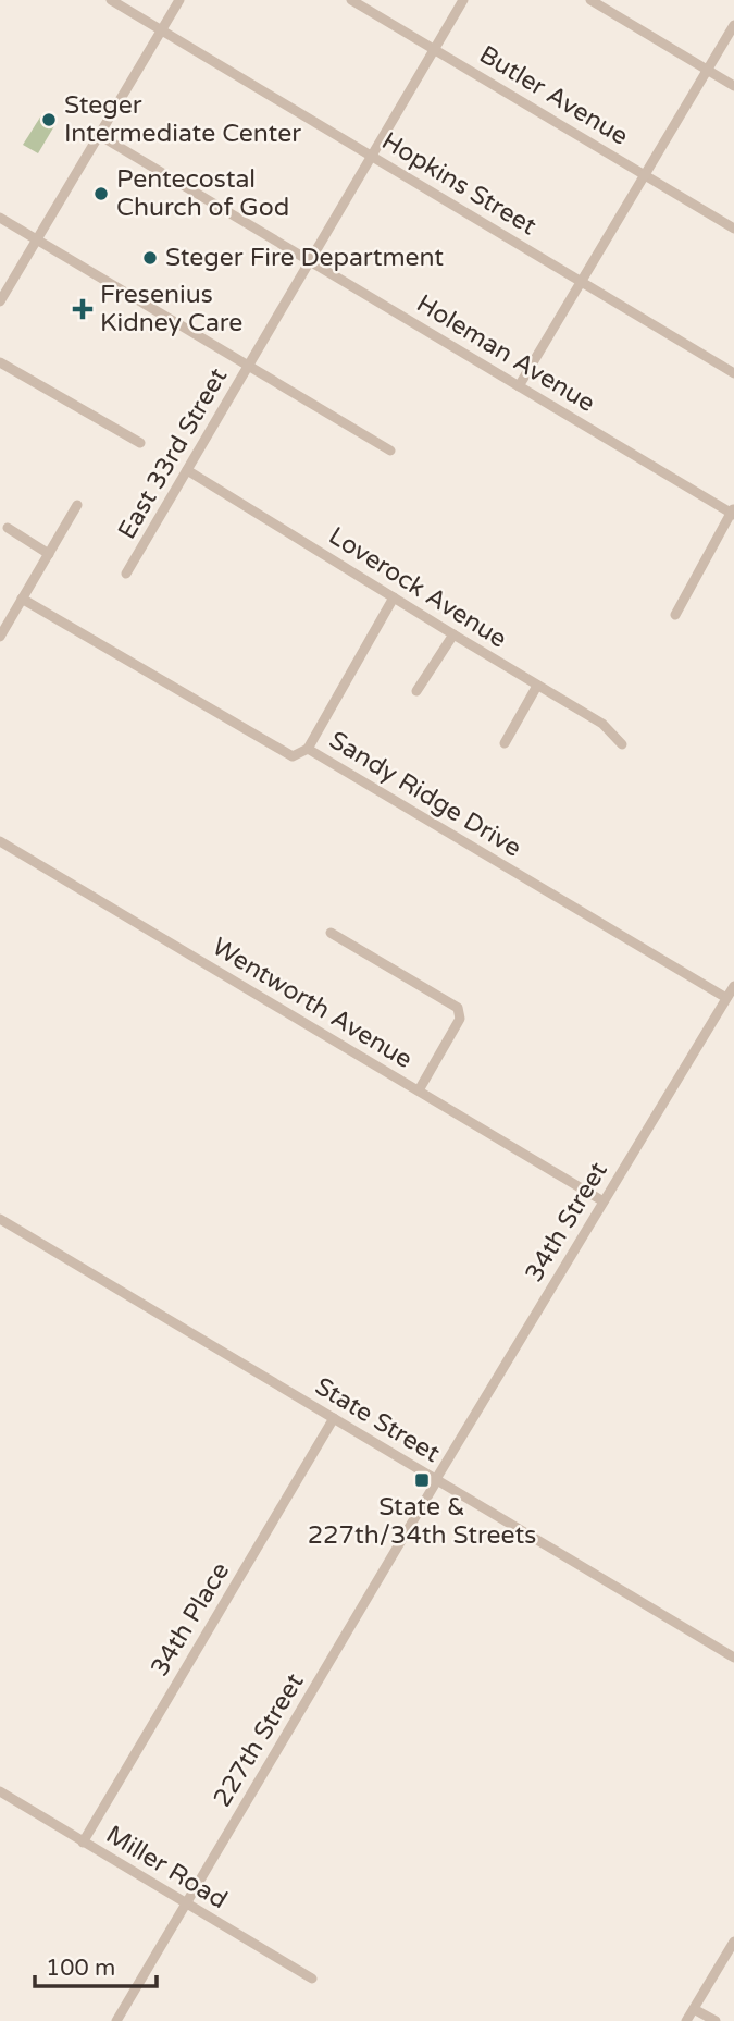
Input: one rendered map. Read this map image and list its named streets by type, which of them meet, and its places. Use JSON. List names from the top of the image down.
{
  "streets": {
    "street": [
      "Butler Avenue",
      "Hopkins Street",
      "Holeman Avenue",
      "East 33rd Street",
      "Loverock Avenue",
      "Sandy Ridge Drive",
      "Wentworth Avenue",
      "34th Street",
      "State Street",
      "34th Place",
      "227th Street",
      "Miller Road"
    ]
  },
  "crossings": [
    ["Butler Avenue", "East 33rd Street"],
    ["Hopkins Street", "East 33rd Street"],
    ["Holeman Avenue", "East 33rd Street"],
    ["East 33rd Street", "Loverock Avenue"],
    ["Sandy Ridge Drive", "34th Street"],
    ["Wentworth Avenue", "34th Street"],
    ["34th Street", "State Street"],
    ["34th Street", "227th Street"],
    ["State Street", "34th Place"],
    ["State Street", "227th Street"],
    ["34th Place", "Miller Road"],
    ["227th Street", "Miller Road"]
  ],
  "places": {
    "other": ["Steger Intermediate Center", "Pentecostal Church of God", "Steger Fire Department"],
    "health": ["Fresenius Kidney Care"],
    "transit": ["State & 227th/34th Streets"]
  },
  "scale_bar": "100 m"
}
